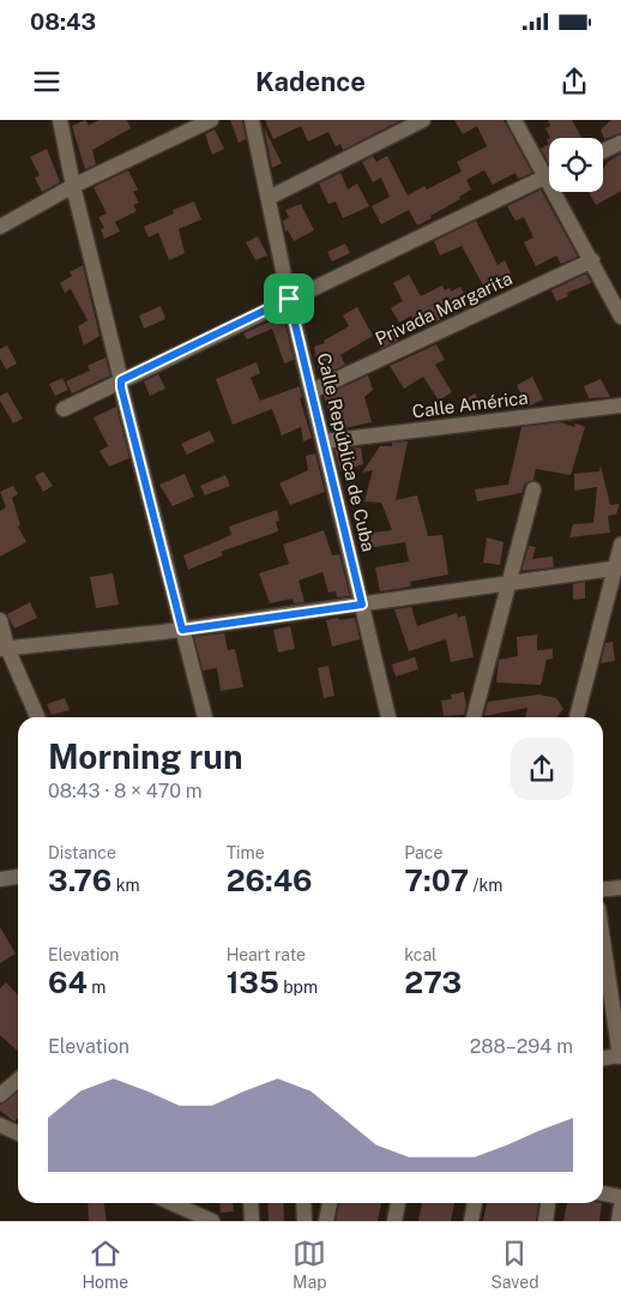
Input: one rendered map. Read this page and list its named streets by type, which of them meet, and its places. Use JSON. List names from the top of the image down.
{
  "streets": {
    "street": ["Privada Margarita", "Calle América", "Calle República de Cuba"]
  },
  "crossings": [
    ["Privada Margarita", "Calle República de Cuba"],
    ["Calle América", "Calle República de Cuba"]
  ],
  "page": {
    "status": "08:43",
    "header": "Kadence",
    "heading": ["Morning run", "08:43 · 8 × 470 m"],
    "stats": [
      ["Distance", "3.76 km"],
      ["Time", "26:46"],
      ["Pace", "7:07 /km"],
      ["Elevation", "64 m"],
      ["Heart rate", "135 bpm"],
      ["kcal", "273"]
    ],
    "chart": ["Elevation", "288–294 m"],
    "tabs": ["Home", "Map", "Saved"]
  }
}
